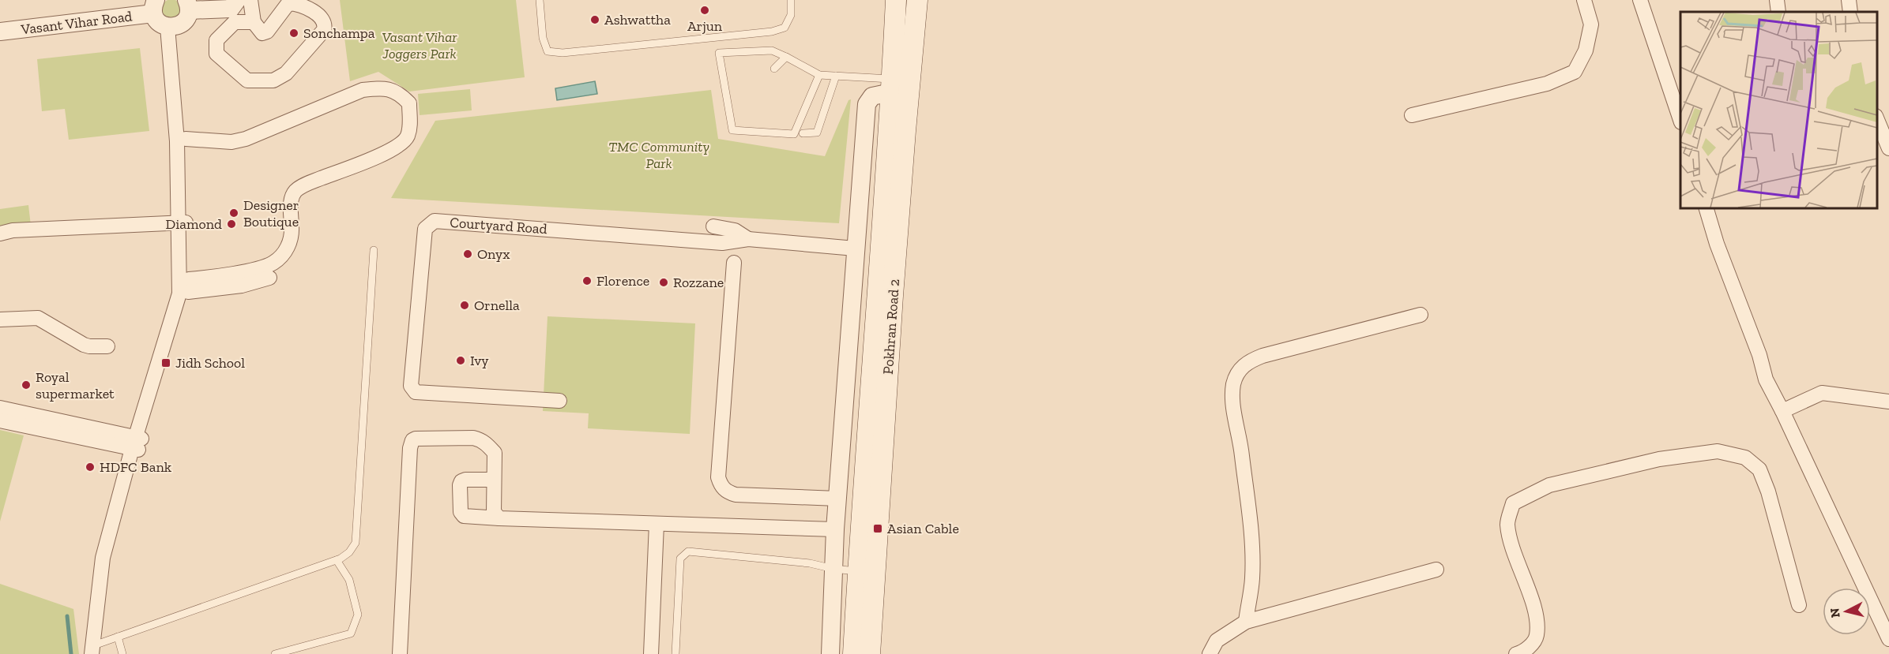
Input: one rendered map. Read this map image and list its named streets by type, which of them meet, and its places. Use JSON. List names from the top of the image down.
{
  "streets": {
    "main road": ["Pokhran Road 2"],
    "street": ["Vasant Vihar Road", "Courtyard Road"]
  },
  "parks": ["Vasant Vihar Joggers Park", "TMC Community Park"],
  "places": {
    "other": [
      "Arjun",
      "Ashwattha",
      "Sonchampa",
      "Designer Boutique",
      "Diamond",
      "Onyx",
      "Florence",
      "Rozzane",
      "Ornella",
      "Ivy",
      "Royal supermarket",
      "HDFC Bank"
    ],
    "transit": ["Jidh School", "Asian Cable"]
  },
  "north": "left"
}
